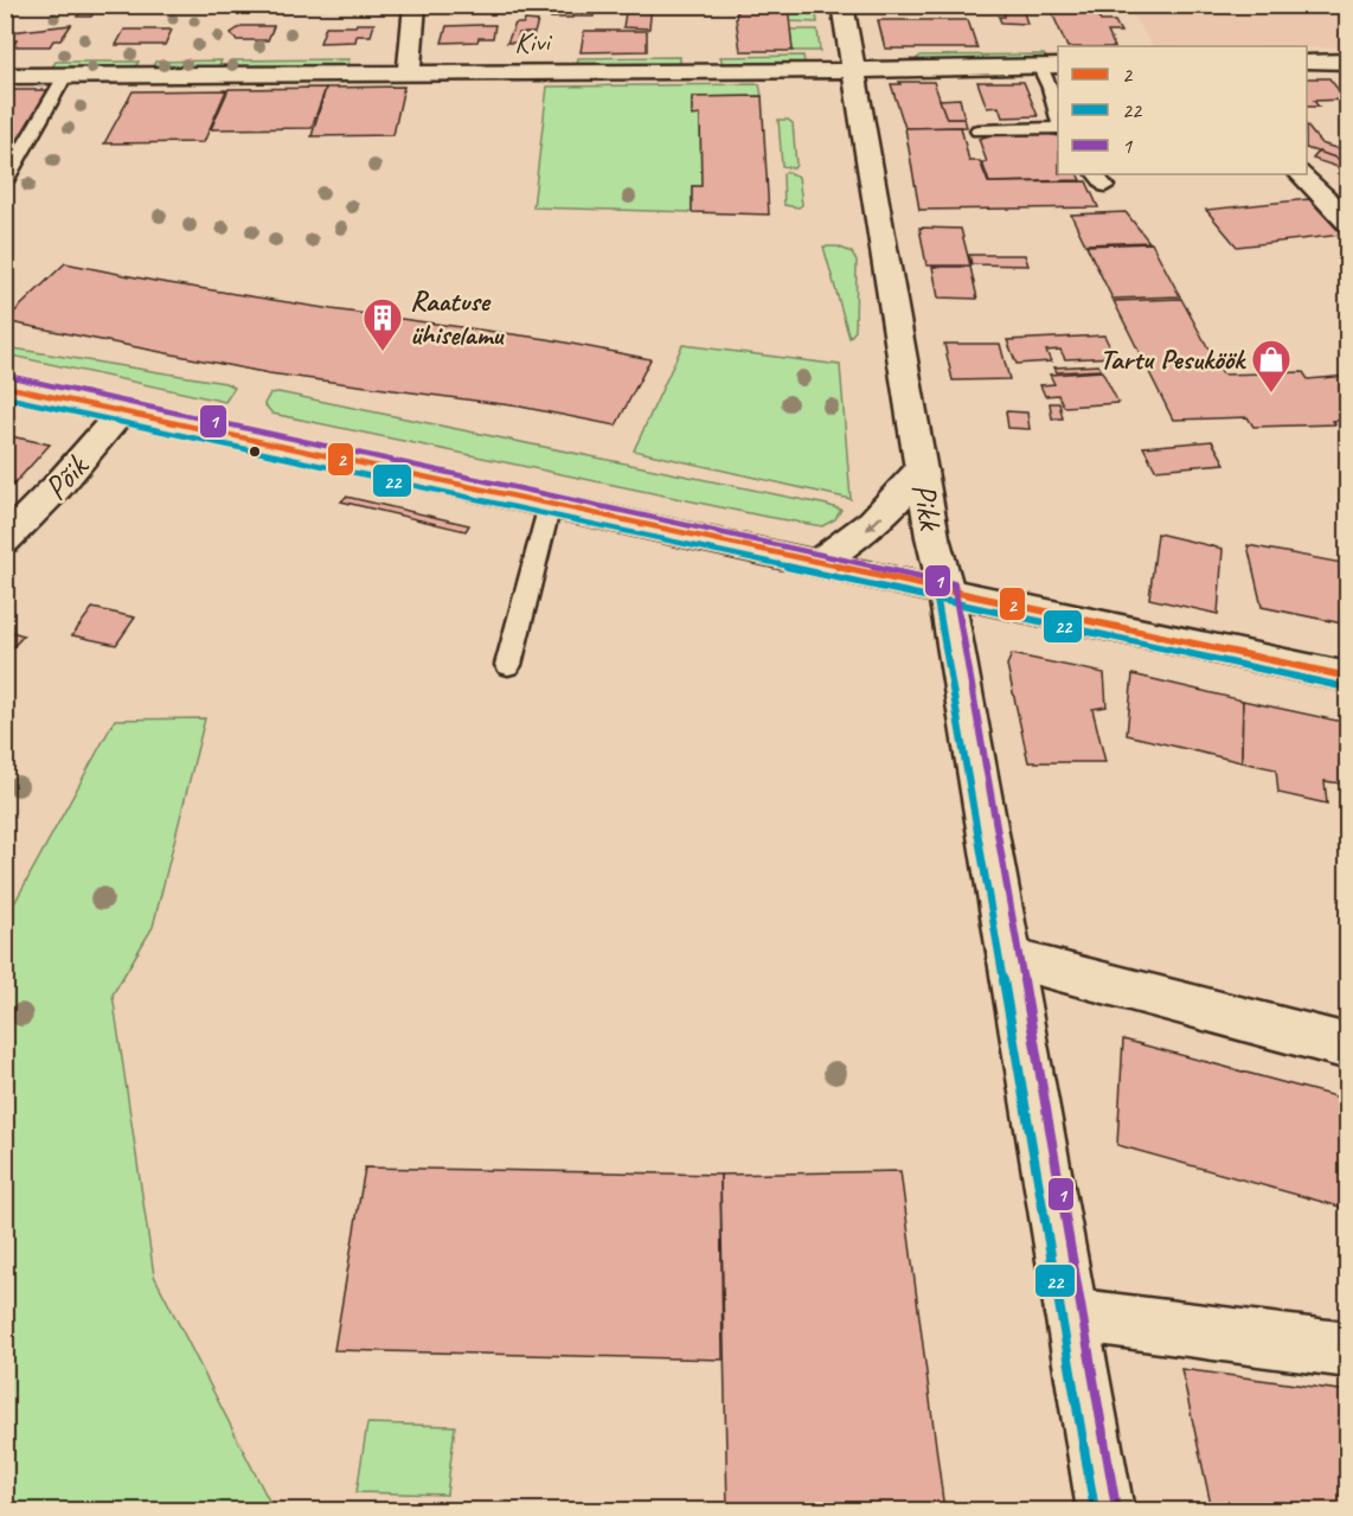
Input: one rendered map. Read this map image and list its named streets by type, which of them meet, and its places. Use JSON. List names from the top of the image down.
{
  "streets": {
    "street": ["Kivi", "Põik", "Pikk"]
  },
  "crossings": [
    ["Kivi", "Pikk"]
  ],
  "places": {
    "building": ["Raatuse ühiselamu"],
    "shop": ["Tartu Pesuköök"]
  },
  "lines": ["transit line 1", "transit line 2", "transit line 22"],
  "legend": ["2", "22", "1"]
}
